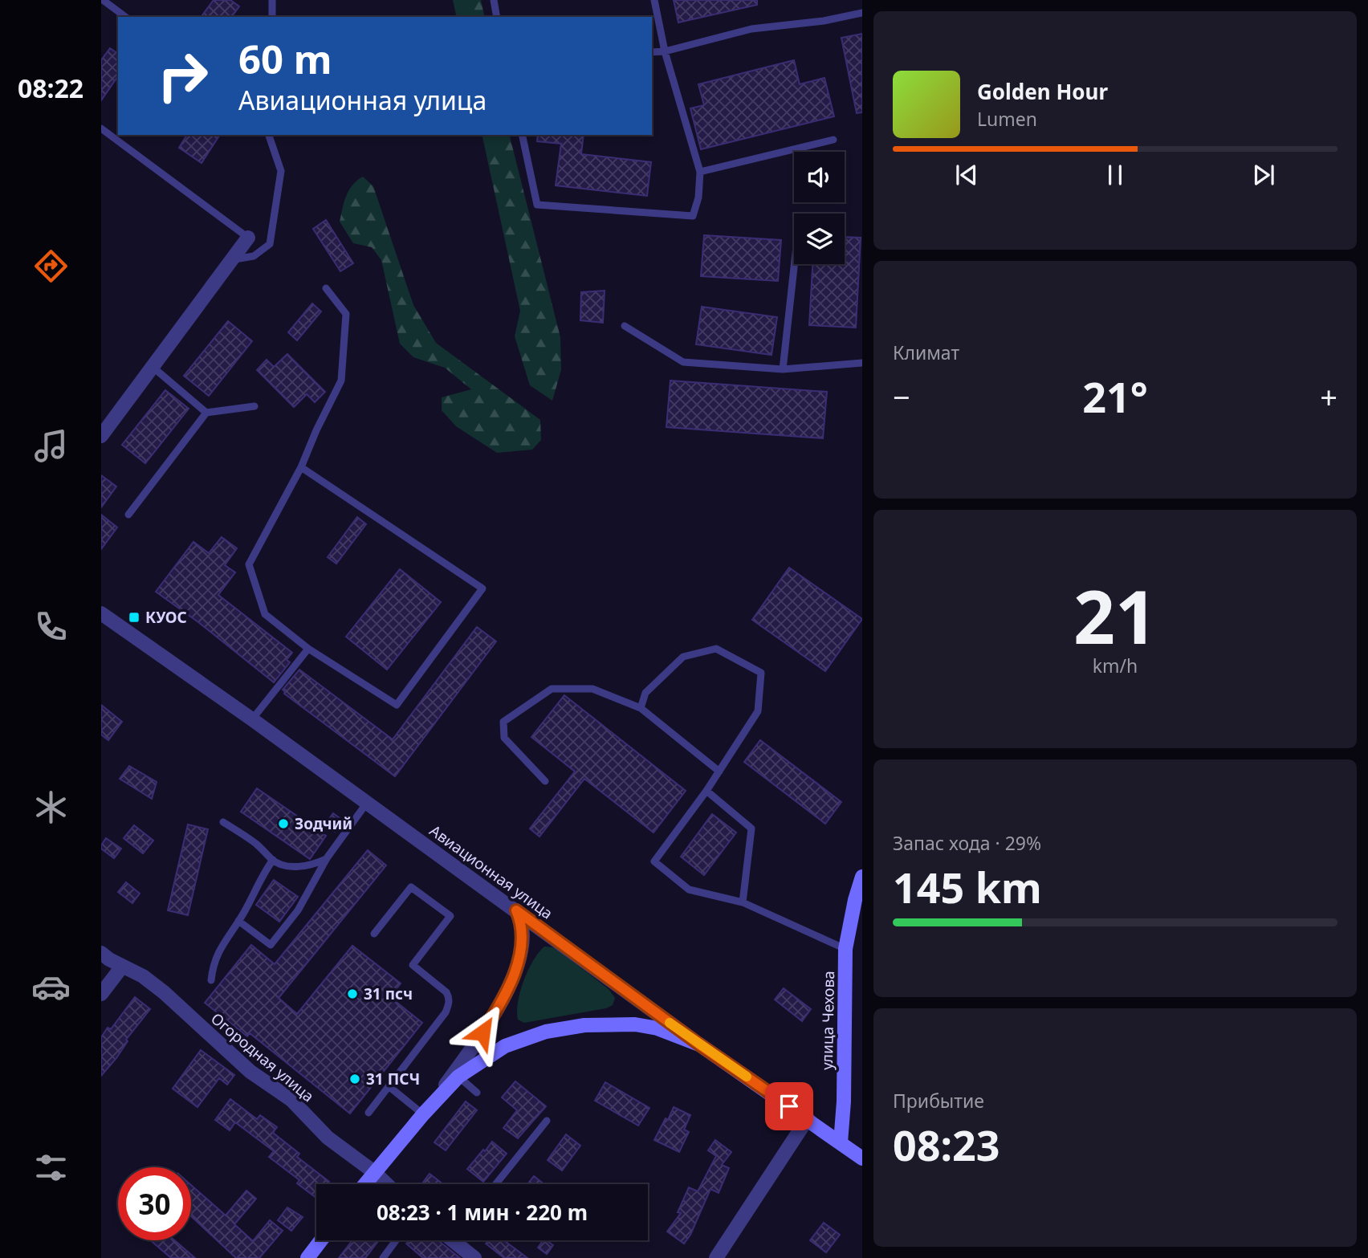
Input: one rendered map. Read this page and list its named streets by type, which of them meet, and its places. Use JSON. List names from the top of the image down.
{
  "streets": {
    "main road": ["Авиационная улица", "улица Чехова"],
    "street": ["Огородная улица"]
  },
  "crossings": [
    ["Авиационная улица", "улица Чехова"]
  ],
  "places": {
    "transit": ["КУОС"],
    "other": ["Зодчий", "31 псч", "31 ПСЧ"]
  },
  "page": {
    "tabs": "08:22",
    "turn": ["60 m", "Авиационная улица"],
    "song": ["Golden Hour", "Lumen"],
    "tile": [
      "Климат",
      ["21", "km/h"],
      ["Запас хода · 29%", "145 km"],
      ["Прибытие", "08:23"]
    ],
    "heat": ["−", "21°", "+"],
    "limit": "30",
    "trip": "08:23 · 1 мин · 220 m"
  }
}
